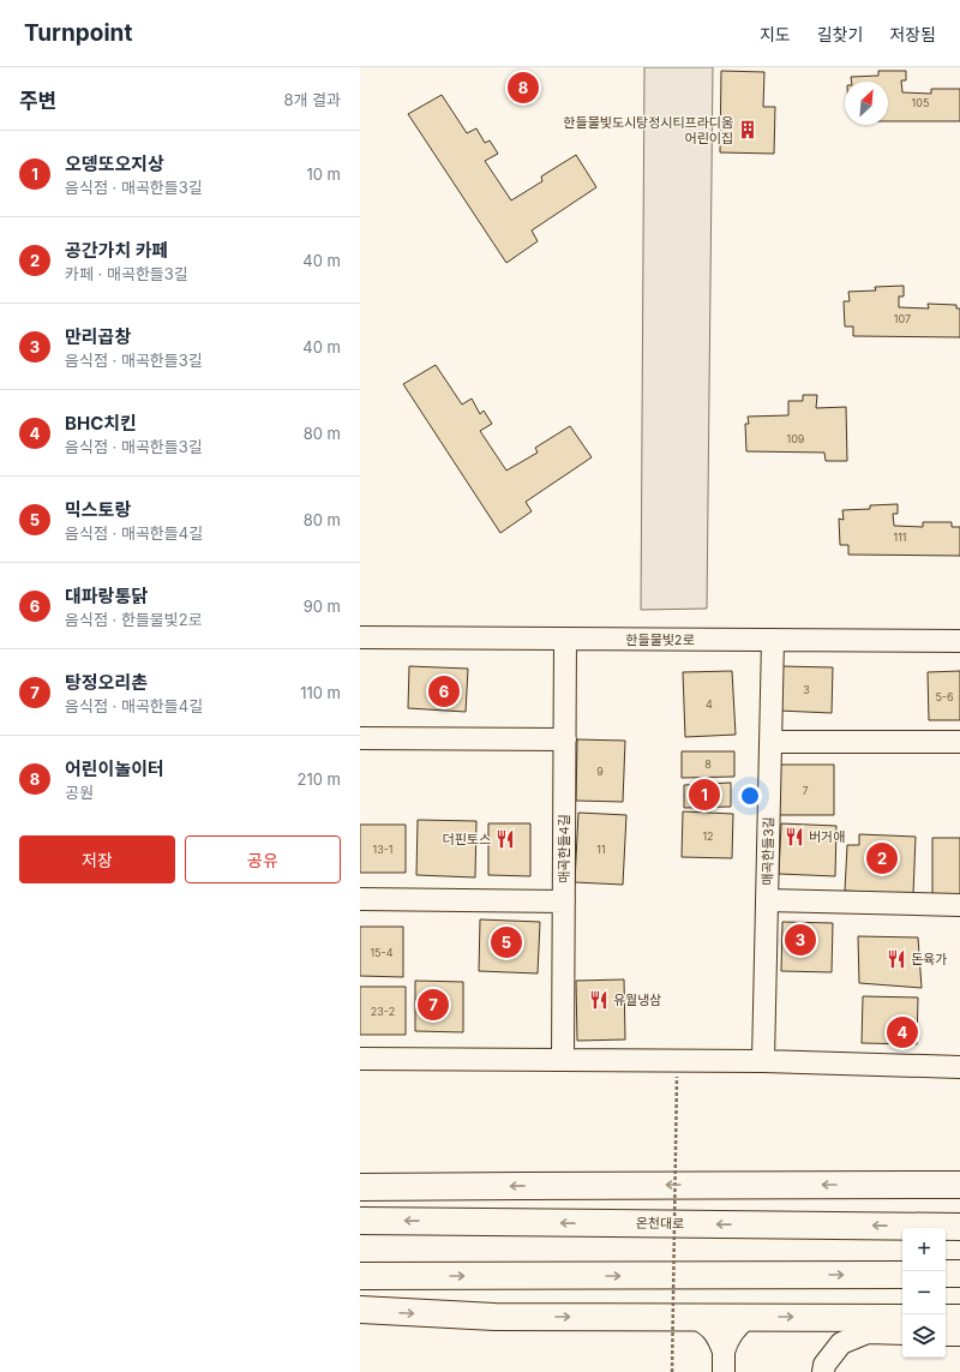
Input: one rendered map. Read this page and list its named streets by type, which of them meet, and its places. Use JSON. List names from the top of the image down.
{
  "streets": {
    "highway": ["온천대로"],
    "street": ["한들물빛2로", "매곡한들4길", "매곡한들3길"]
  },
  "crossings": [
    ["한들물빛2로", "매곡한들4길"],
    ["한들물빛2로", "매곡한들3길"]
  ],
  "places": {
    "building": ["한들물빛도시탕정시티프라디움 어린이집"],
    "restaurant": [
      "버거애",
      "더핀토스",
      "돈육가",
      "유월냉삼"
    ]
  },
  "house_numbers": [
    "105",
    "107",
    "109",
    "111",
    "3",
    "5-6",
    "4",
    "8",
    "9",
    "7",
    "12",
    "13-1",
    "11",
    "15-4",
    "23-2"
  ],
  "north": "top right",
  "page": {
    "header": "Turnpoint",
    "nav": ["지도", "길찾기", "저장됨"],
    "heading": ["주변", "8개 결과"],
    "pins": [
      "8",
      "6",
      "1",
      "2",
      "3",
      "5",
      "7",
      "4"
    ],
    "list": [
      {
        "mark": "1",
        "name": "오뎅또오지상",
        "note": "음식점 · 매곡한들3길",
        "value": "10 m"
      },
      {
        "mark": "2",
        "name": "공간가치 카페",
        "note": "카페 · 매곡한들3길",
        "value": "40 m"
      },
      {
        "mark": "3",
        "name": "만리곱창",
        "note": "음식점 · 매곡한들3길",
        "value": "40 m"
      },
      {
        "mark": "4",
        "name": "BHC치킨",
        "note": "음식점 · 매곡한들3길",
        "value": "80 m"
      },
      {
        "mark": "5",
        "name": "믹스토랑",
        "note": "음식점 · 매곡한들4길",
        "value": "80 m"
      },
      {
        "mark": "6",
        "name": "대파랑통닭",
        "note": "음식점 · 한들물빛2로",
        "value": "90 m"
      },
      {
        "mark": "7",
        "name": "탕정오리촌",
        "note": "음식점 · 매곡한들4길",
        "value": "110 m"
      },
      {
        "mark": "8",
        "name": "어린이놀이터",
        "note": "공원",
        "value": "210 m"
      }
    ],
    "buttons": ["저장", "공유"],
    "map_buttons": ["+", "−"]
  }
}
